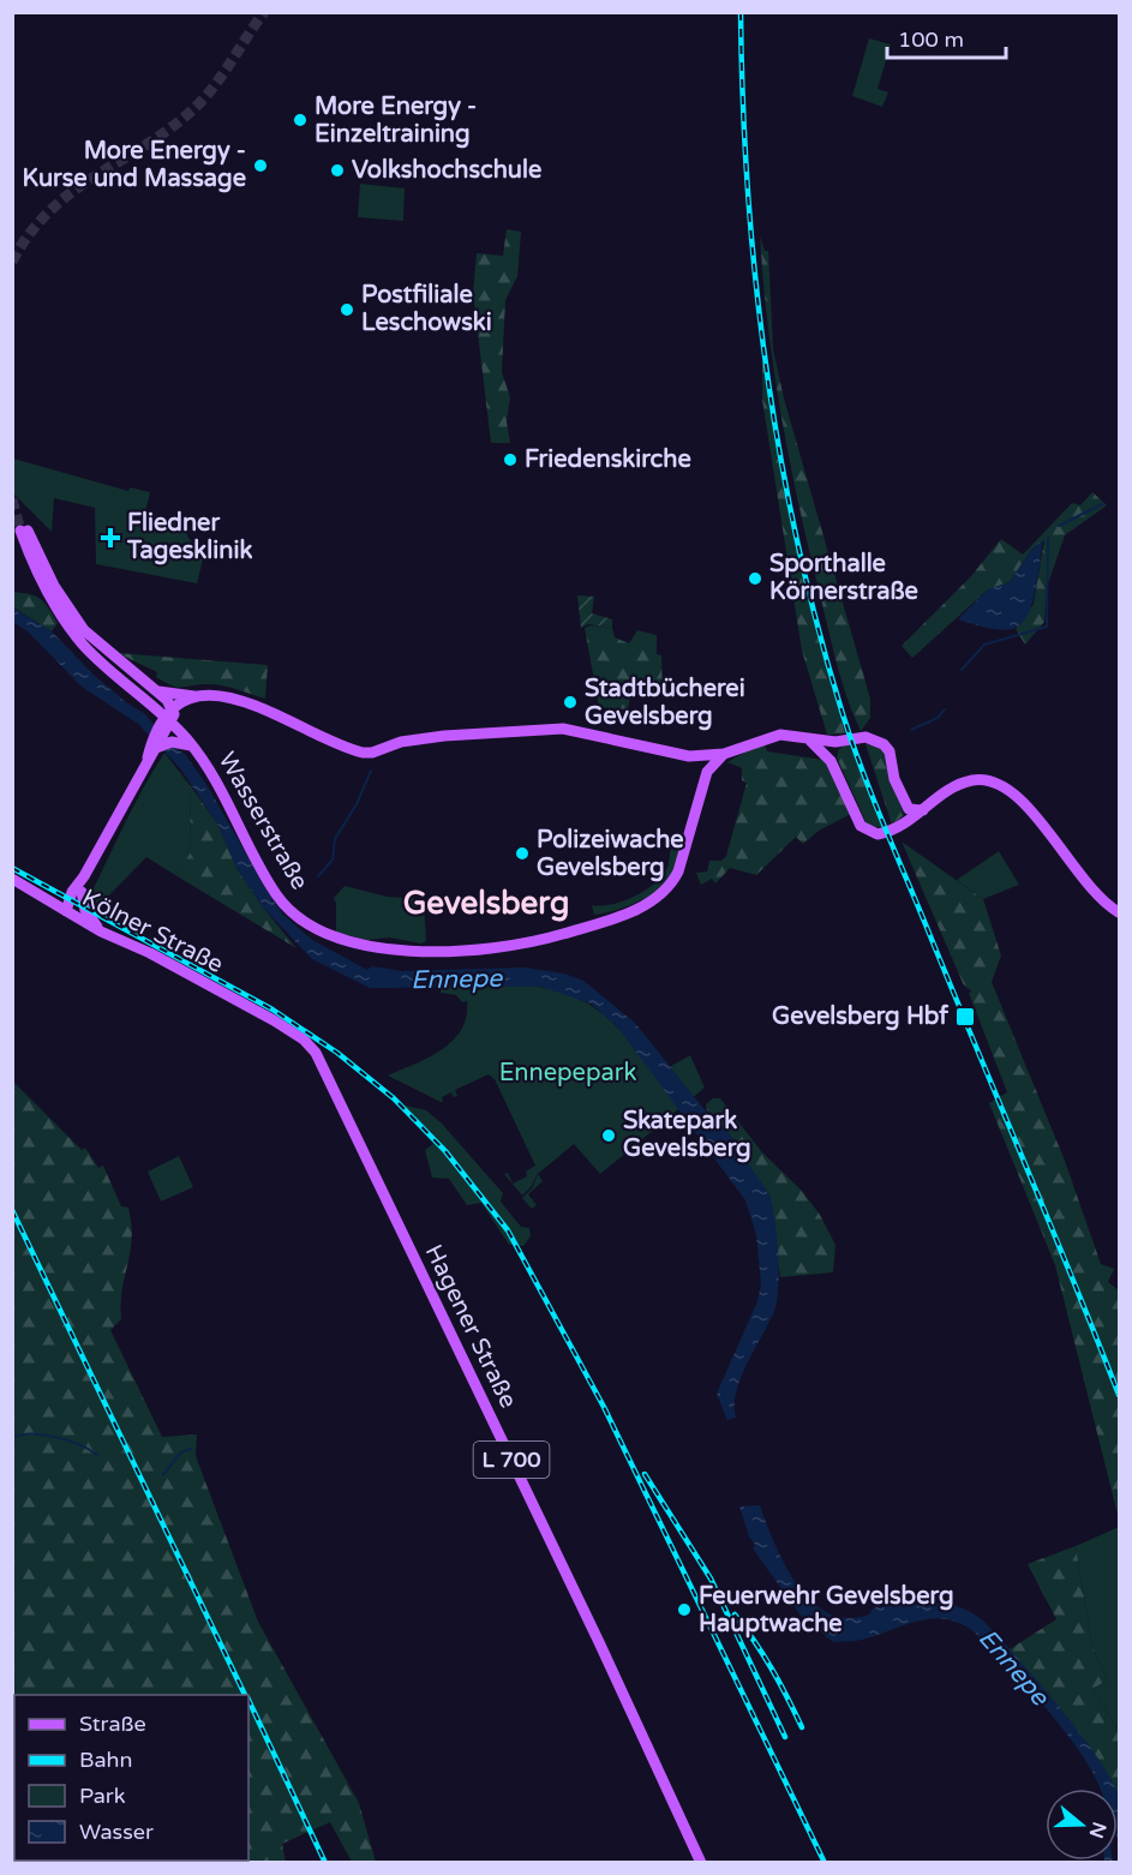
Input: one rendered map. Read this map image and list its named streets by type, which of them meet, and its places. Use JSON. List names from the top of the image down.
{
  "streets": {
    "main road": [
      "Wasserstraße",
      "Kölner Straße",
      "Hagener Straße",
      "L 700"
    ]
  },
  "crossings": [
    ["Kölner Straße", "Hagener Straße"]
  ],
  "districts": ["Gevelsberg"],
  "water": ["Ennepe"],
  "parks": ["Ennepepark"],
  "places": {
    "other": [
      "More Energy - Einzeltraining",
      "More Energy - Kurse und Massage",
      "Volkshochschule",
      "Postfiliale Leschowski",
      "Friedenskirche",
      "Sporthalle Körnerstraße",
      "Stadtbücherei Gevelsberg",
      "Polizeiwache Gevelsberg",
      "Skatepark Gevelsberg",
      "Feuerwehr Gevelsberg Hauptwache"
    ],
    "health": ["Fliedner Tagesklinik"],
    "transit": ["Gevelsberg Hbf"]
  },
  "legend": [
    "Straße",
    "Bahn",
    "Park",
    "Wasser"
  ],
  "scale_bar": "100 m",
  "north": "right"
}
